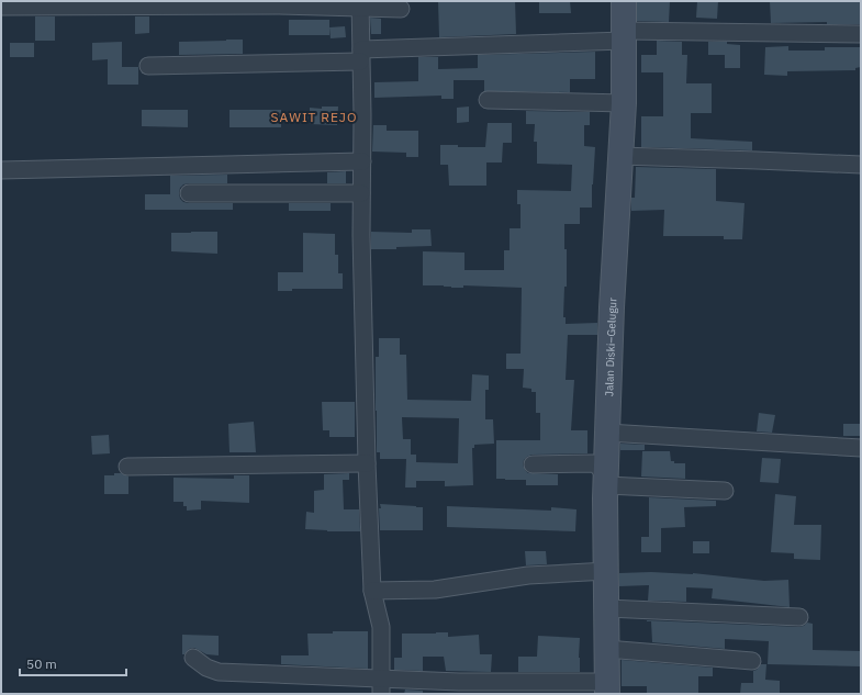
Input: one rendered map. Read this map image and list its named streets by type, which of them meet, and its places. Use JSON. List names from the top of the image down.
{
  "streets": {
    "main road": ["Jalan Diski–Gelugur"]
  },
  "districts": ["SAWIT REJO"],
  "scale_bar": "50 m"
}
